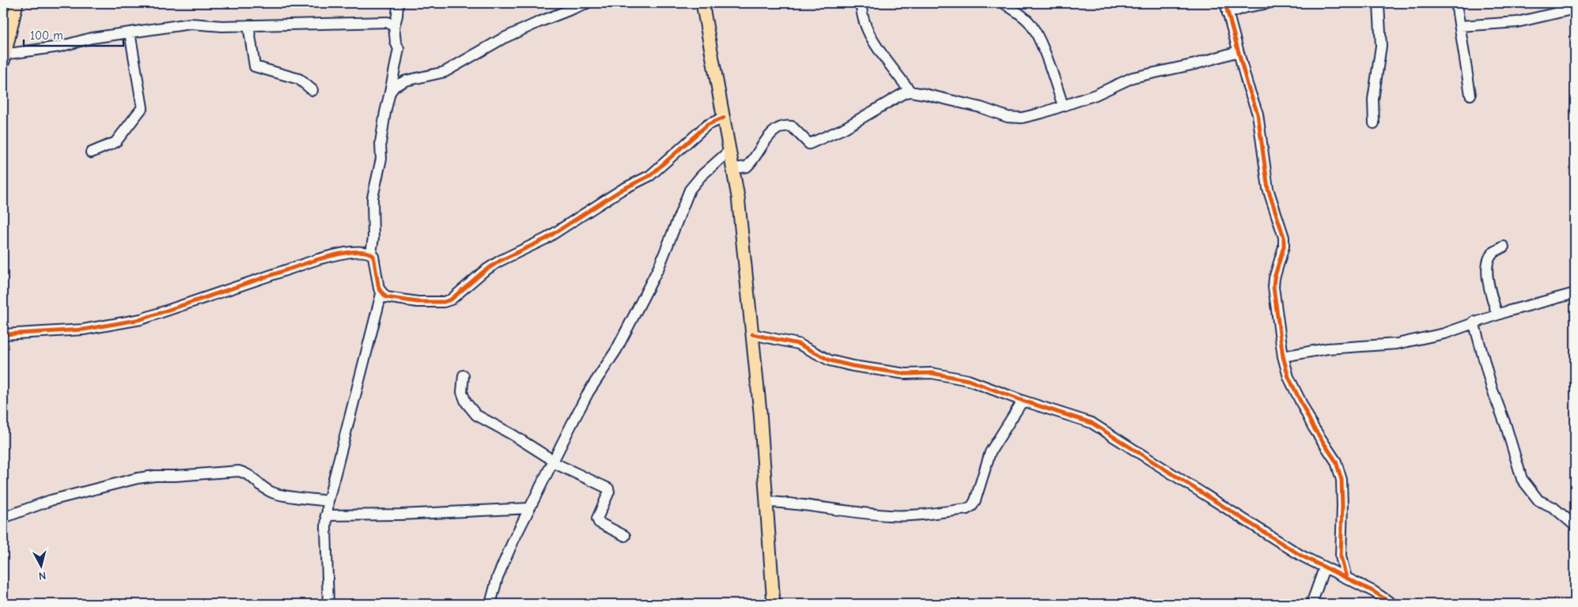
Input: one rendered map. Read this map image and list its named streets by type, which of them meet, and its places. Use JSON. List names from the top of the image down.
{
  "scale_bar": "100 m",
  "north": "bottom"
}
